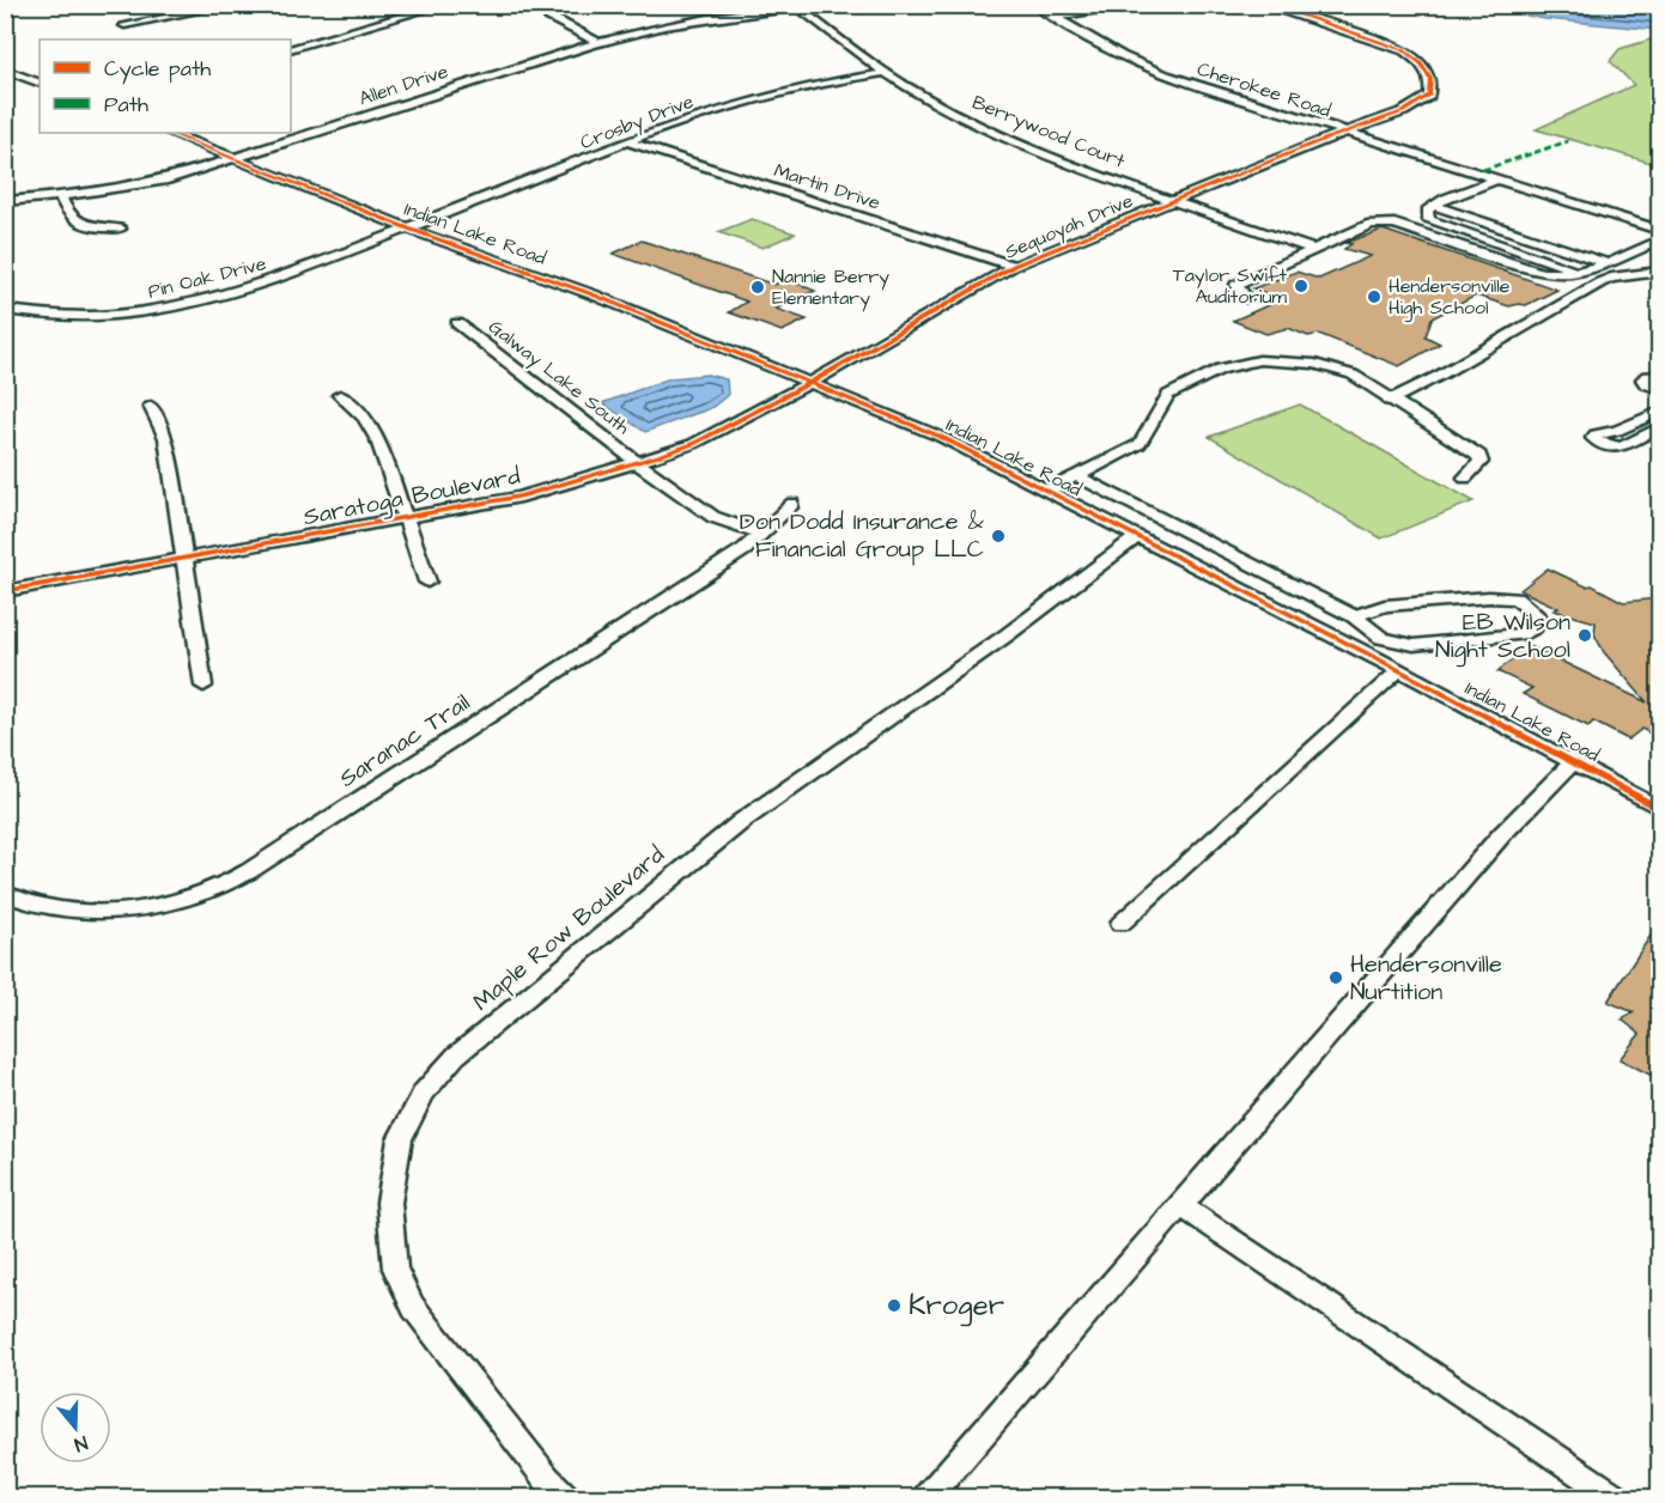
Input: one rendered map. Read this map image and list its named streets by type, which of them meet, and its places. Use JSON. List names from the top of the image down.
{
  "streets": {
    "street": [
      "Allen Drive",
      "Cherokee Road",
      "Crosby Drive",
      "Berrywood Court",
      "Martin Drive",
      "Sequoyah Drive",
      "Indian Lake Road",
      "Pin Oak Drive",
      "Galway Lake South",
      "Saratoga Boulevard",
      "Saranac Trail",
      "Maple Row Boulevard"
    ]
  },
  "crossings": [
    ["Allen Drive", "Berrywood Court"],
    ["Allen Drive", "Indian Lake Road"],
    ["Cherokee Road", "Sequoyah Drive"],
    ["Crosby Drive", "Berrywood Court"],
    ["Crosby Drive", "Martin Drive"],
    ["Crosby Drive", "Indian Lake Road"],
    ["Crosby Drive", "Pin Oak Drive"],
    ["Berrywood Court", "Sequoyah Drive"],
    ["Martin Drive", "Sequoyah Drive"],
    ["Sequoyah Drive", "Indian Lake Road"],
    ["Sequoyah Drive", "Saratoga Boulevard"],
    ["Indian Lake Road", "Pin Oak Drive"],
    ["Indian Lake Road", "Saratoga Boulevard"],
    ["Indian Lake Road", "Maple Row Boulevard"],
    ["Galway Lake South", "Saratoga Boulevard"],
    ["Galway Lake South", "Saranac Trail"]
  ],
  "places": [
    "Taylor Swift Auditorium",
    "Nannie Berry Elementary",
    "Hendersonville High School",
    "Don Dodd Insurance & Financial Group LLC",
    "EB Wilson Night School",
    "Hendersonville Nurtition",
    "Kroger"
  ],
  "legend": ["Cycle path", "Path"],
  "north": "bottom"
}
